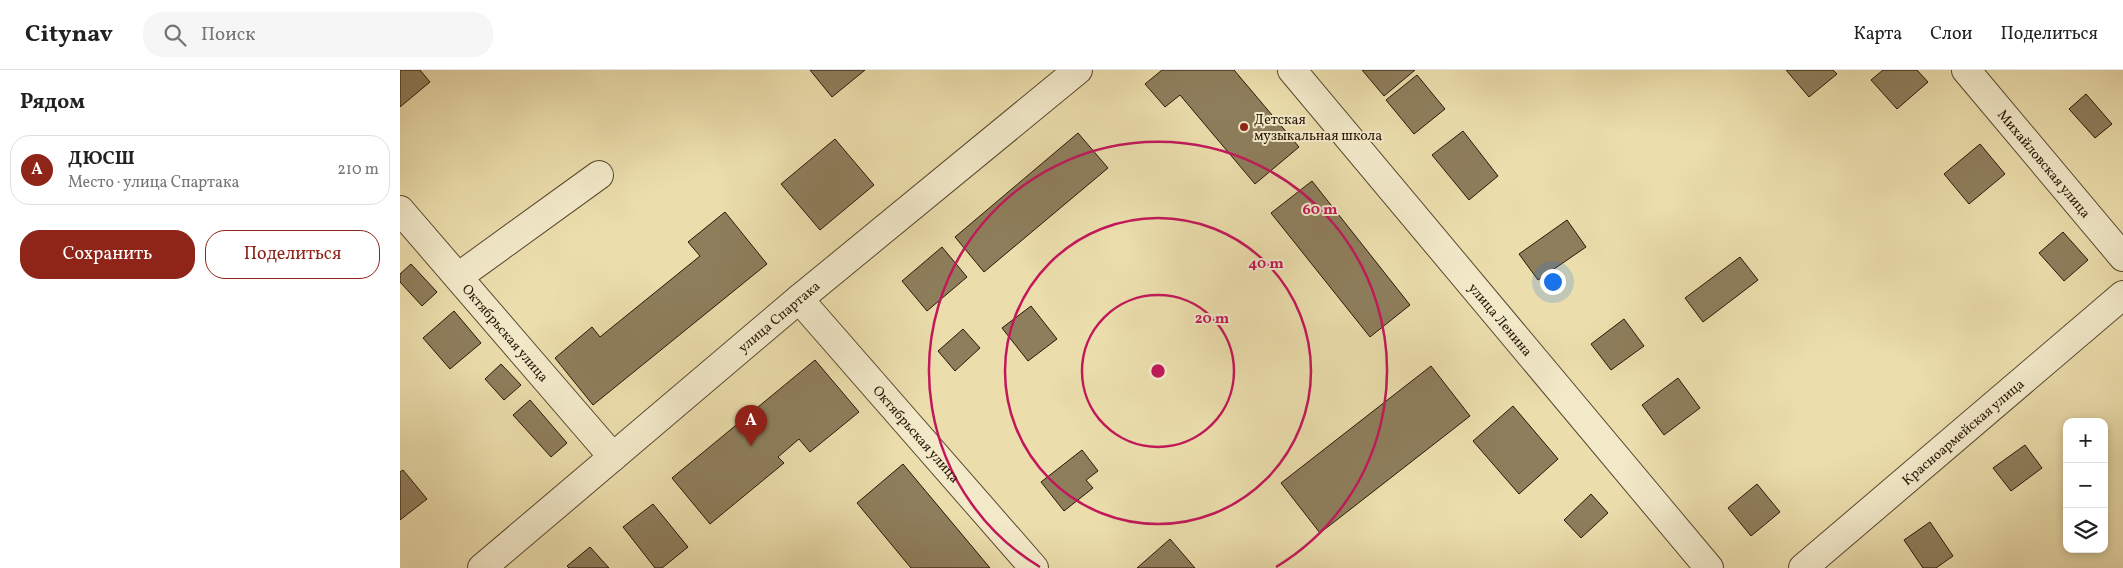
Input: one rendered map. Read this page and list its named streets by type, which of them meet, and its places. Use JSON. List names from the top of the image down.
{
  "streets": {
    "street": [
      "Михайловская улица",
      "улица Спартака",
      "улица Ленина",
      "Октябрьская улица",
      "Красноармейская улица"
    ]
  },
  "crossings": [
    ["улица Спартака", "Октябрьская улица"]
  ],
  "places": ["Детская музыкальная школа"],
  "page": {
    "header": "Citynav",
    "search": "Поиск",
    "nav": ["Карта", "Слои", "Поделиться"],
    "heading": "Рядом",
    "list": [
      {
        "mark": "A",
        "name": "ДЮСШ",
        "note": "Место · улица Спартака",
        "value": "210 m"
      }
    ],
    "buttons": ["Сохранить", "Поделиться"],
    "pins": "A",
    "map_buttons": ["+", "−"]
  },
  "rings": ["60 m", "40 m", "20 m"]
}
